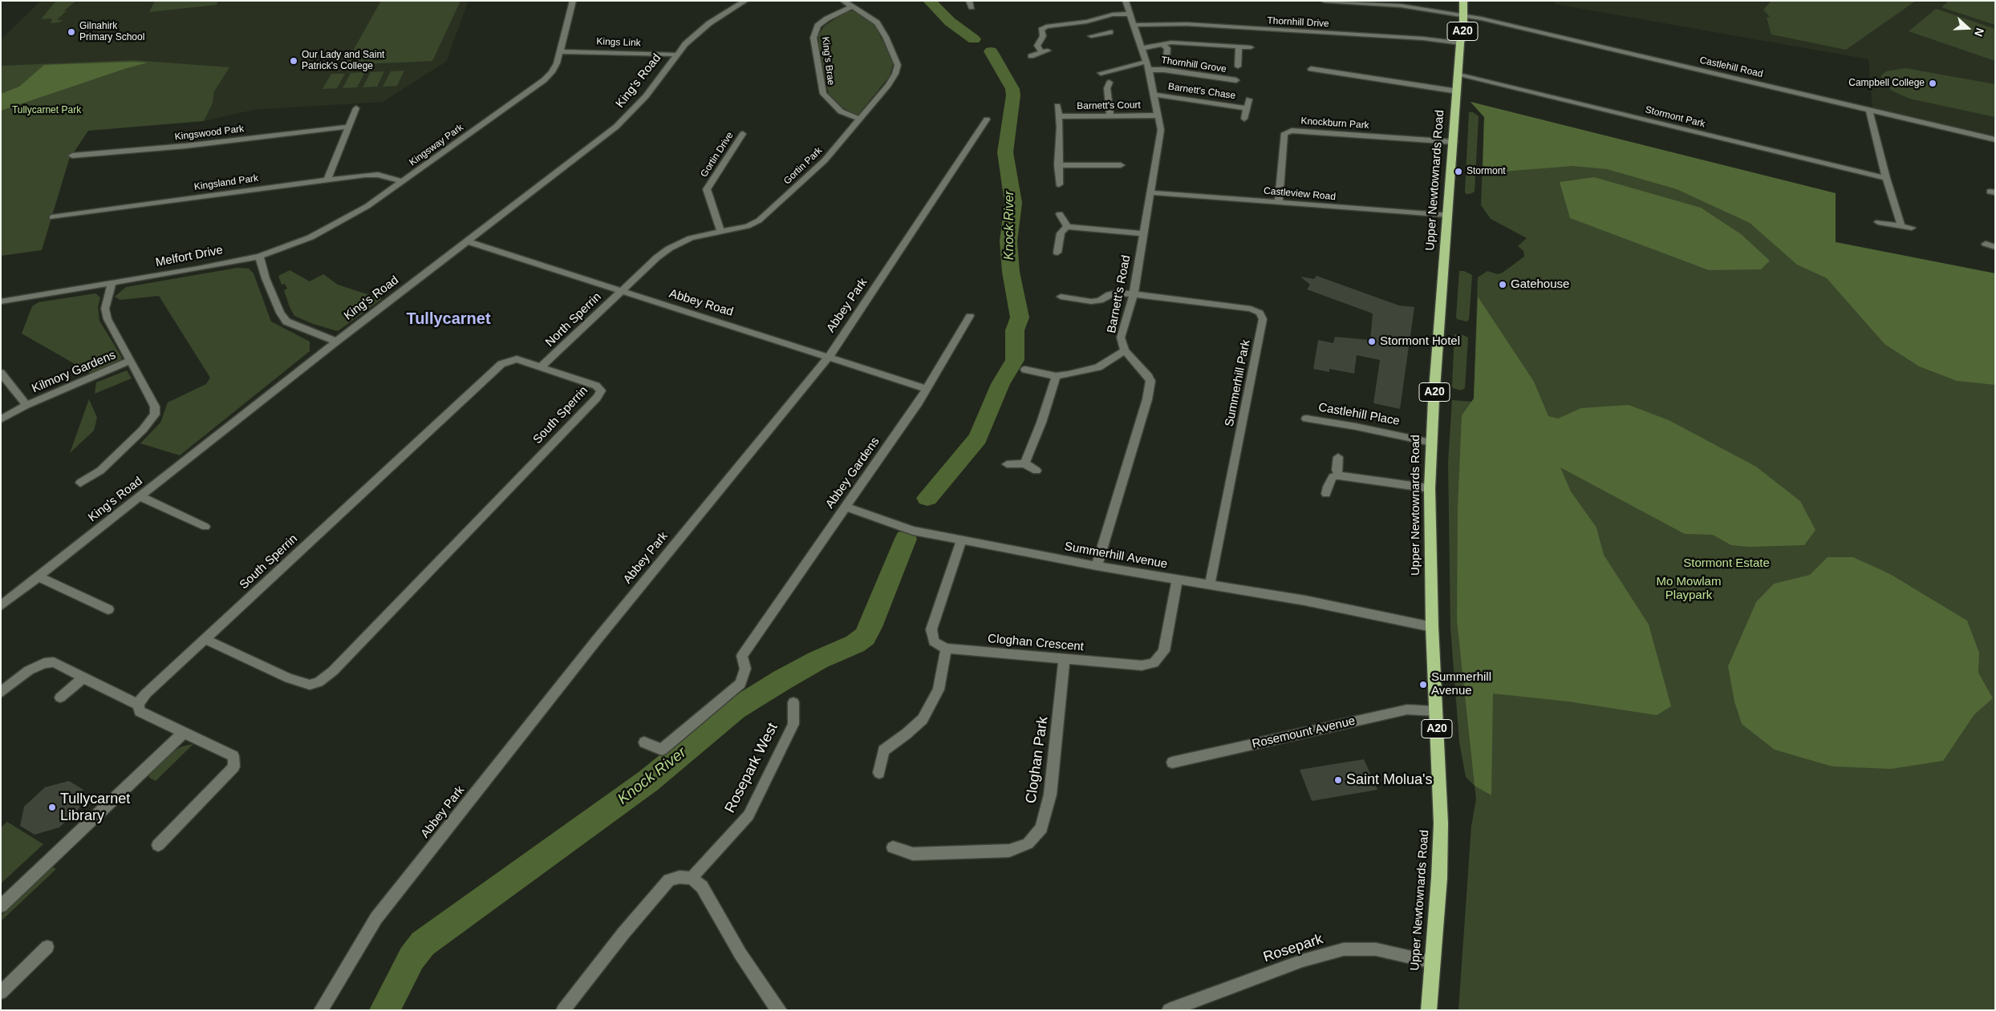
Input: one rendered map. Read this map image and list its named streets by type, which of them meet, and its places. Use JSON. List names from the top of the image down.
{
  "streets": {
    "highway": ["A20", "Upper Newtownards Road"],
    "street": [
      "Thornhill Drive",
      "Kings Link",
      "King's Brae",
      "Thornhill Grove",
      "Castlehill Road",
      "King's Road",
      "Barnett's Chase",
      "Barnett's Court",
      "Stormont Park",
      "Knockburn Park",
      "Kingswood Park",
      "Kingsway Park",
      "Gortin Drive",
      "Gortin Park",
      "Kingsland Park",
      "Castleview Road",
      "Melfort Drive",
      "Barnett's Road",
      "Abbey Road",
      "Abbey Park",
      "North Sperrin",
      "Kilmory Gardens",
      "Summerhill Park",
      "Castlehill Place",
      "South Sperrin",
      "Abbey Gardens",
      "Summerhill Avenue",
      "Cloghan Crescent",
      "Rosemount Avenue",
      "Cloghan Park",
      "Rosepark West",
      "Rosepark"
    ]
  },
  "crossings": [
    ["Thornhill Drive", "Upper Newtownards Road"],
    ["Thornhill Drive", "Barnett's Road"],
    ["Kings Link", "King's Road"],
    ["Kings Link", "Kingsway Park"],
    ["King's Brae", "Gortin Park"],
    ["Thornhill Grove", "Barnett's Road"],
    ["Castlehill Road", "Upper Newtownards Road"],
    ["King's Road", "Abbey Road"],
    ["Barnett's Chase", "Barnett's Road"],
    ["Barnett's Court", "Barnett's Road"],
    ["Stormont Park", "Upper Newtownards Road"],
    ["Knockburn Park", "Upper Newtownards Road"],
    ["Knockburn Park", "Castleview Road"],
    ["Kingsway Park", "Kingsland Park"],
    ["Kingsway Park", "Melfort Drive"],
    ["Gortin Drive", "Gortin Park"],
    ["Gortin Park", "Abbey Road"],
    ["Gortin Park", "North Sperrin"],
    ["Upper Newtownards Road", "Castleview Road"],
    ["Upper Newtownards Road", "Castlehill Place"],
    ["Upper Newtownards Road", "Summerhill Avenue"],
    ["Upper Newtownards Road", "Rosemount Avenue"],
    ["Upper Newtownards Road", "Rosepark"],
    ["Castleview Road", "Barnett's Road"],
    ["Melfort Drive", "Kilmory Gardens"],
    ["Barnett's Road", "Summerhill Park"],
    ["Barnett's Road", "Summerhill Avenue"],
    ["Abbey Road", "Abbey Park"],
    ["Abbey Road", "North Sperrin"],
    ["Abbey Road", "Abbey Gardens"],
    ["North Sperrin", "South Sperrin"],
    ["Summerhill Park", "Summerhill Avenue"],
    ["Abbey Gardens", "Summerhill Avenue"],
    ["Summerhill Avenue", "Cloghan Crescent"],
    ["Cloghan Crescent", "Cloghan Park"]
  ],
  "districts": ["Tullycarnet"],
  "water": ["Knock River"],
  "parks": ["Tullycarnet Park", "Stormont Estate", "Mo Mowlam Playpark"],
  "places": [
    "Gilnahirk Primary School",
    "Our Lady and Saint Patrick's College",
    "Campbell College",
    "Stormont",
    "Gatehouse",
    "Stormont Hotel",
    "Summerhill Avenue",
    "Saint Molua's",
    "Tullycarnet Library"
  ],
  "north": "right"
}
